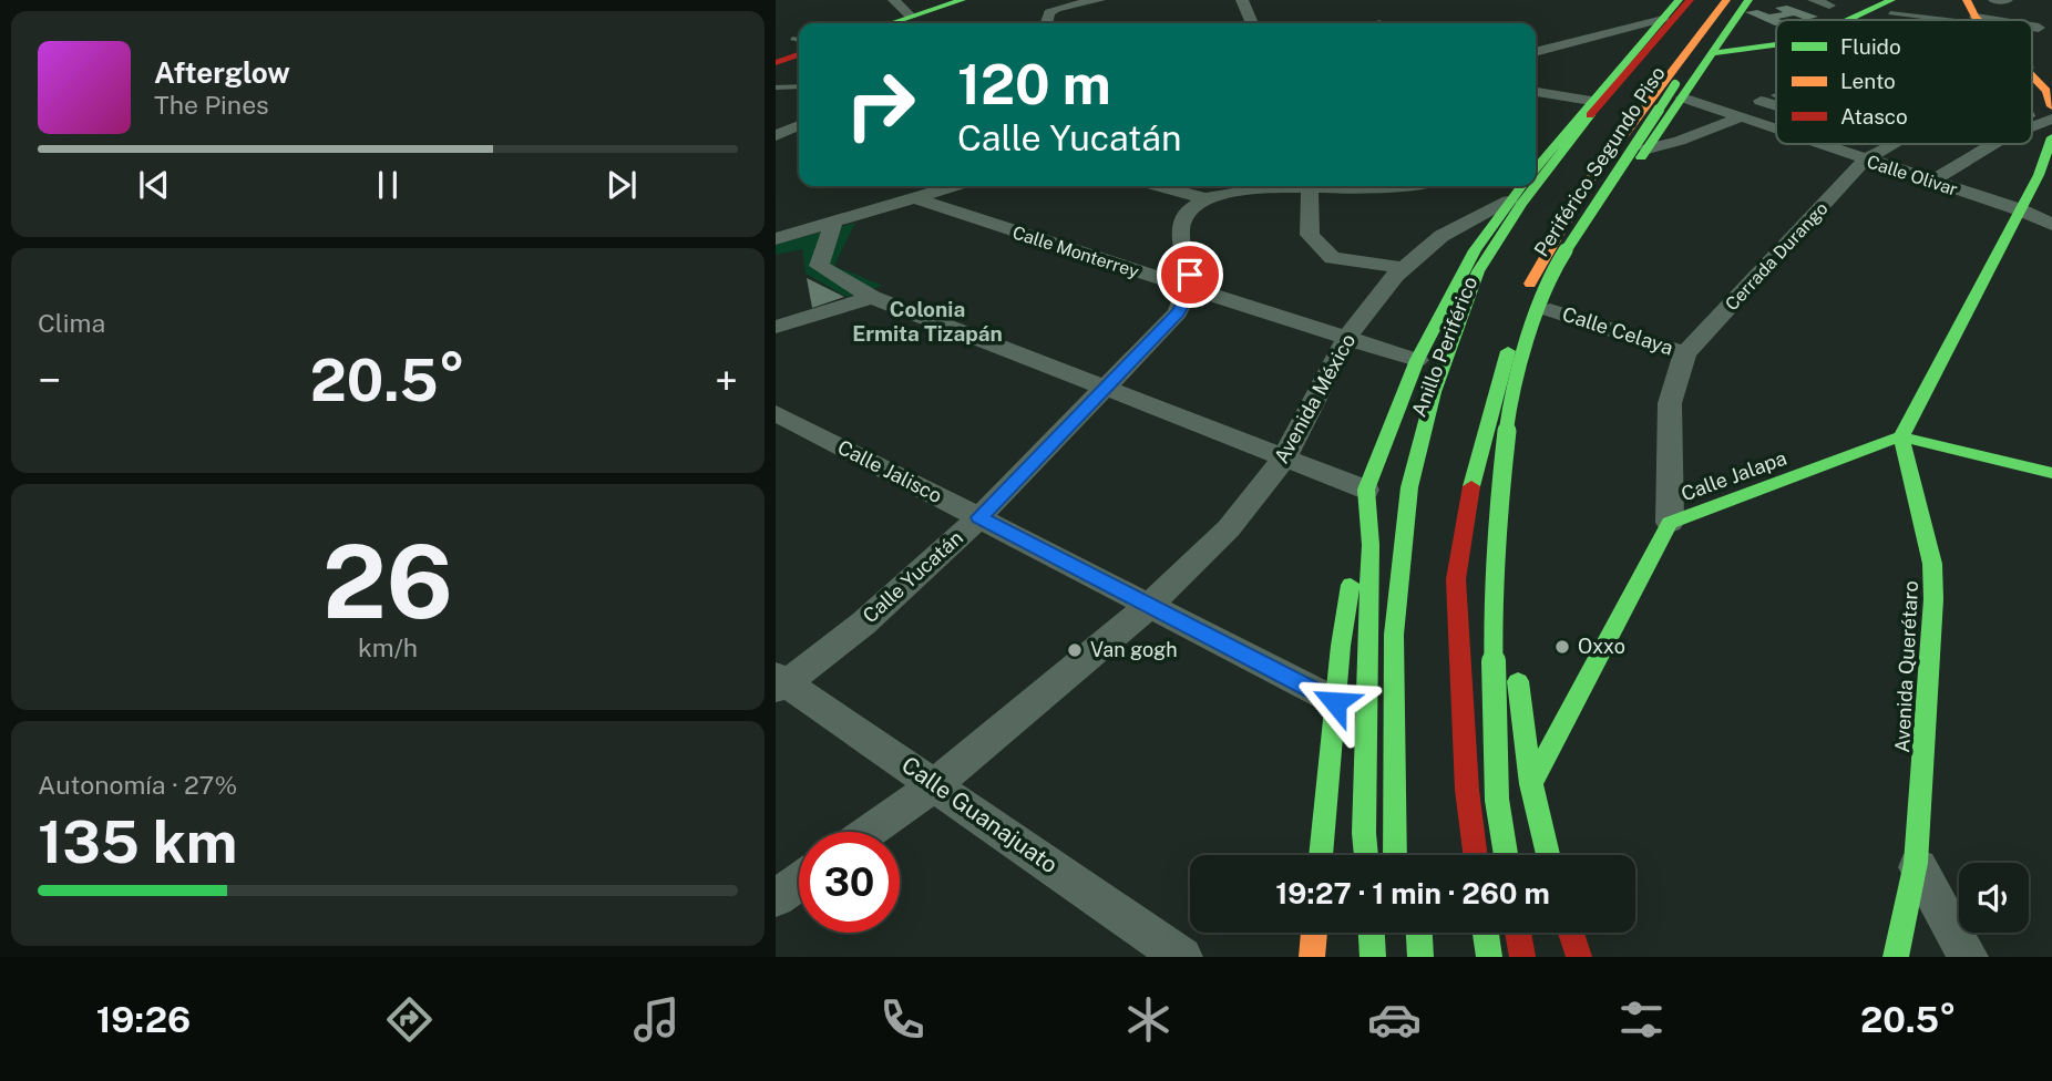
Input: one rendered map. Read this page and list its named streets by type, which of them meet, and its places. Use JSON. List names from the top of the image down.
{
  "streets": {
    "main road": [
      "Periférico Segundo Piso",
      "Anillo Periférico",
      "Calle Jalapa",
      "Avenida Querétaro"
    ],
    "street": [
      "Calle Olivar",
      "Calle Monterrey",
      "Cerrada Durango",
      "Calle Celaya",
      "Avenida México",
      "Calle Jalisco",
      "Calle Yucatán",
      "Calle Guanajuato"
    ]
  },
  "crossings": [
    ["Calle Olivar", "Cerrada Durango"],
    ["Calle Monterrey", "Avenida México"],
    ["Calle Monterrey", "Calle Yucatán"],
    ["Cerrada Durango", "Calle Celaya"],
    ["Cerrada Durango", "Calle Jalapa"],
    ["Avenida México", "Calle Jalisco"],
    ["Avenida México", "Calle Guanajuato"],
    ["Calle Jalisco", "Calle Yucatán"],
    ["Calle Jalapa", "Avenida Querétaro"],
    ["Calle Yucatán", "Calle Guanajuato"]
  ],
  "districts": ["Colonia Ermita Tizapán"],
  "places": ["Oxxo", "Van gogh"],
  "legend": ["Fluido", "Lento", "Atasco"],
  "page": {
    "turn": ["120 m", "Calle Yucatán"],
    "song": ["Afterglow", "The Pines"],
    "tile": [
      "Clima",
      ["26", "km/h"],
      ["Autonomía · 27%", "135 km"]
    ],
    "heat": ["−", "20.5°", "+"],
    "limit": "30",
    "trip": "19:27 · 1 min · 260 m",
    "tabs": ["19:26", "20.5°"]
  }
}
